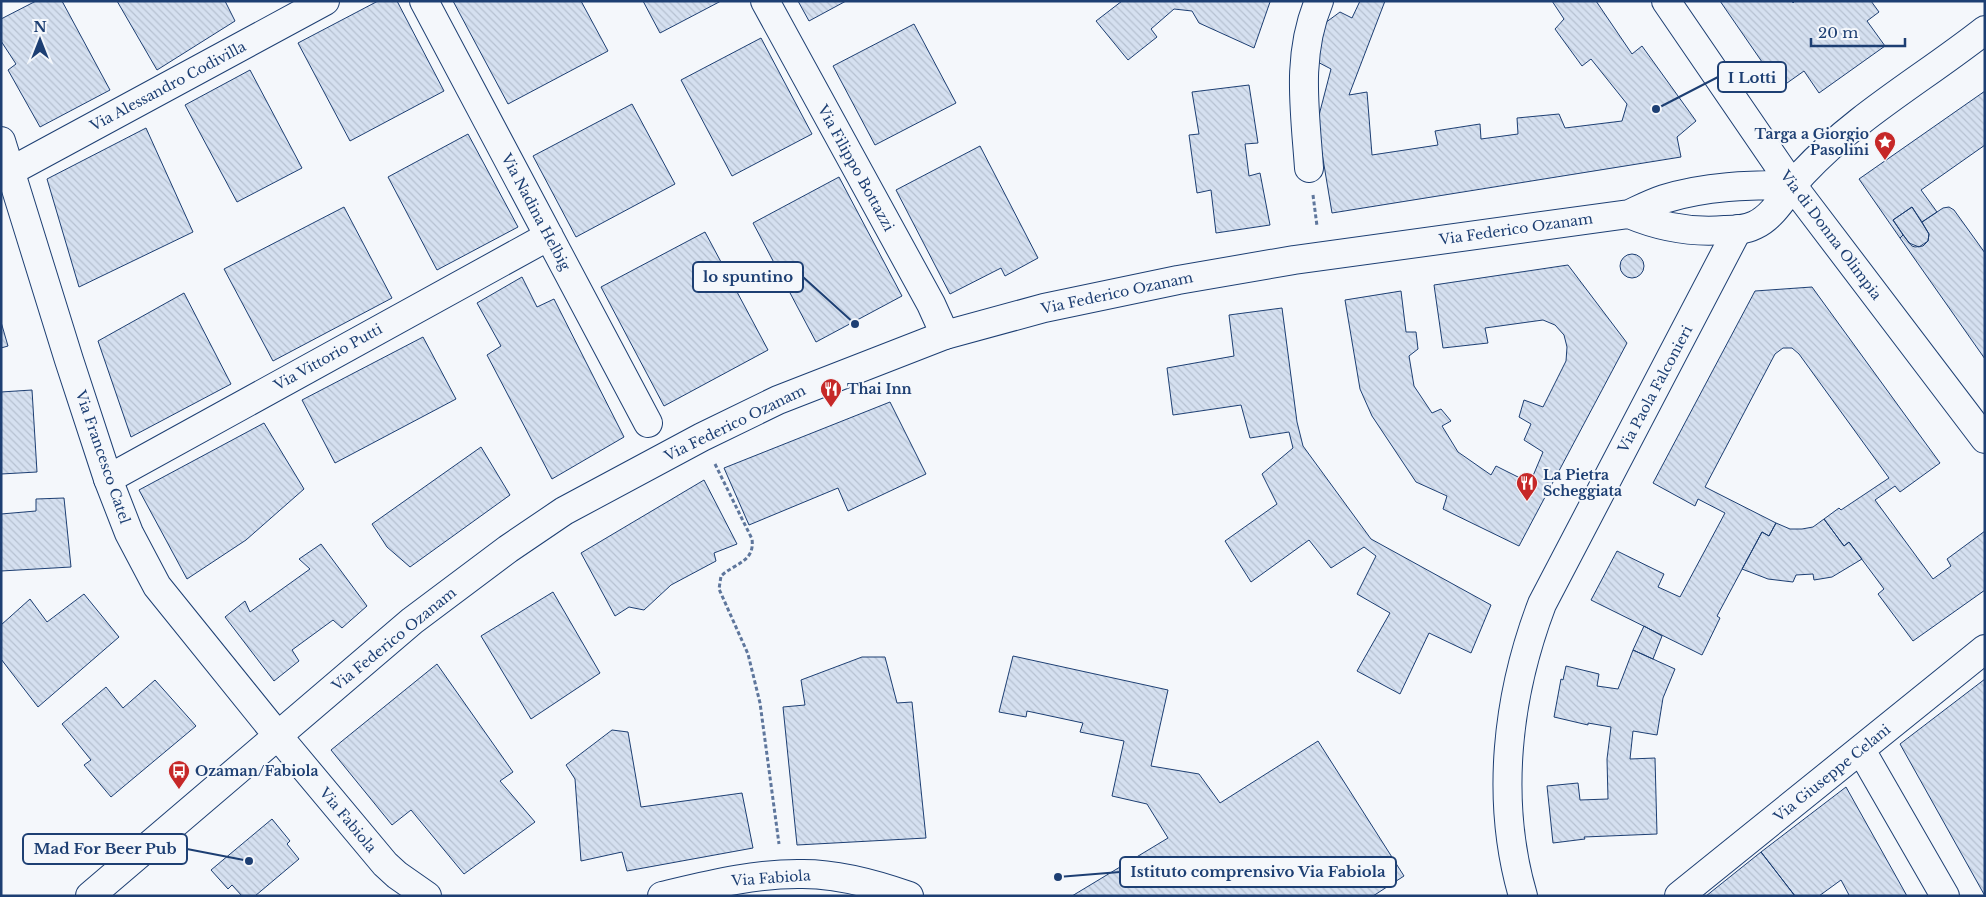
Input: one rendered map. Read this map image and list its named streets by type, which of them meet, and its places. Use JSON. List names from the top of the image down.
{
  "streets": {
    "street": [
      "Via Alessandro Codivilla",
      "Via Filippo Bottazzi",
      "Via Nadina Helbig",
      "Via Federico Ozanam",
      "Via di Donna Olimpia",
      "Via Vittorio Putti",
      "Via Paola Falconieri",
      "Via Francesco Catel",
      "Via Giuseppe Celani",
      "Via Fabiola"
    ]
  },
  "crossings": [
    ["Via Alessandro Codivilla", "Via Francesco Catel"],
    ["Via Filippo Bottazzi", "Via Federico Ozanam"],
    ["Via Nadina Helbig", "Via Vittorio Putti"],
    ["Via Federico Ozanam", "Via di Donna Olimpia"],
    ["Via Federico Ozanam", "Via Francesco Catel"],
    ["Via Federico Ozanam", "Via Fabiola"],
    ["Via Vittorio Putti", "Via Francesco Catel"],
    ["Via Francesco Catel", "Via Fabiola"]
  ],
  "places": {
    "other": [
      "I Lotti",
      "lo spuntino",
      "Mad For Beer Pub",
      "Istituto comprensivo Via Fabiola"
    ],
    "place": ["Targa a Giorgio Pasolini"],
    "restaurant": ["Thai Inn", "La Pietra Scheggiata"],
    "bus stop": ["Ozaman/Fabiola"]
  },
  "scale_bar": "20 m",
  "north": "top"
}
